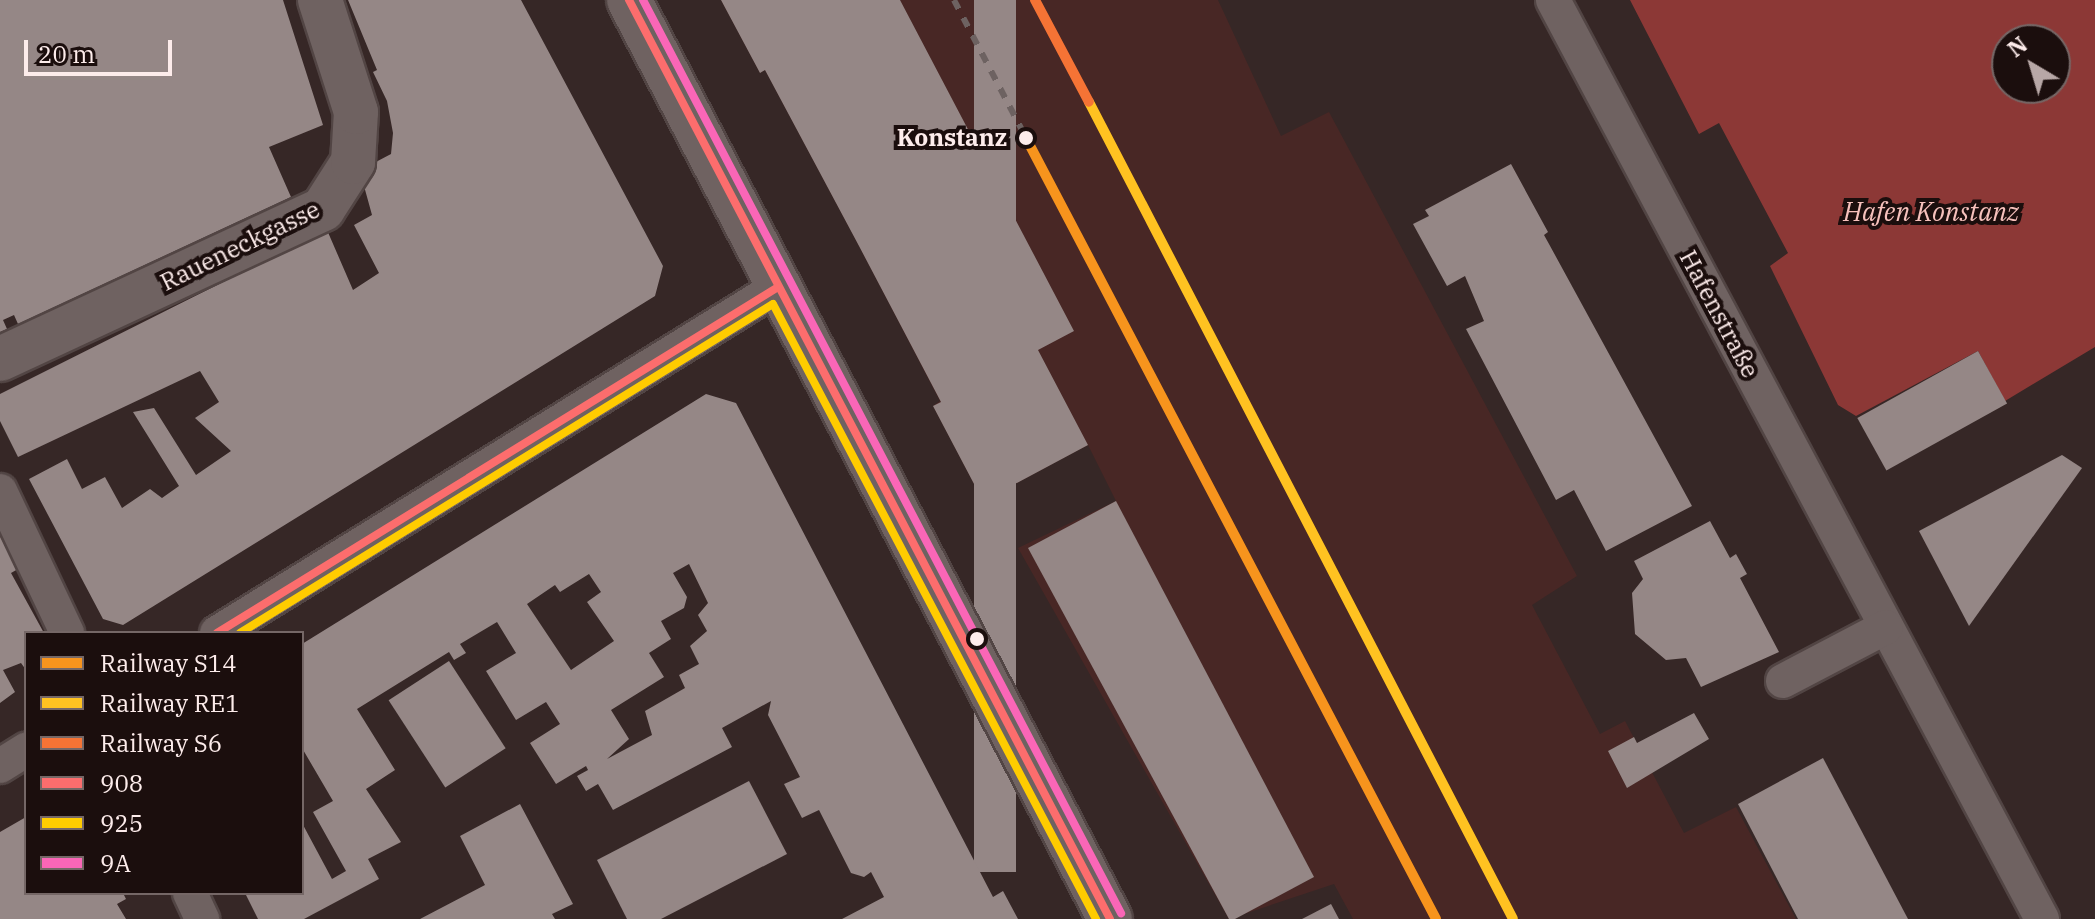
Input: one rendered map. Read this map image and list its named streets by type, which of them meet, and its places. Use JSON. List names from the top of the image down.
{
  "streets": {
    "street": ["Raueneckgasse", "Hafenstraße"]
  },
  "water": ["Hafen Konstanz"],
  "places": ["Konstanz"],
  "lines": [
    "rail line S6",
    "transit line 908",
    "transit line 9A",
    "rail line RE1",
    "rail line S14",
    "transit line 925"
  ],
  "legend": [
    "Railway S14",
    "Railway RE1",
    "Railway S6",
    "908",
    "925",
    "9A"
  ],
  "scale_bar": "20 m",
  "north": "top left"
}
